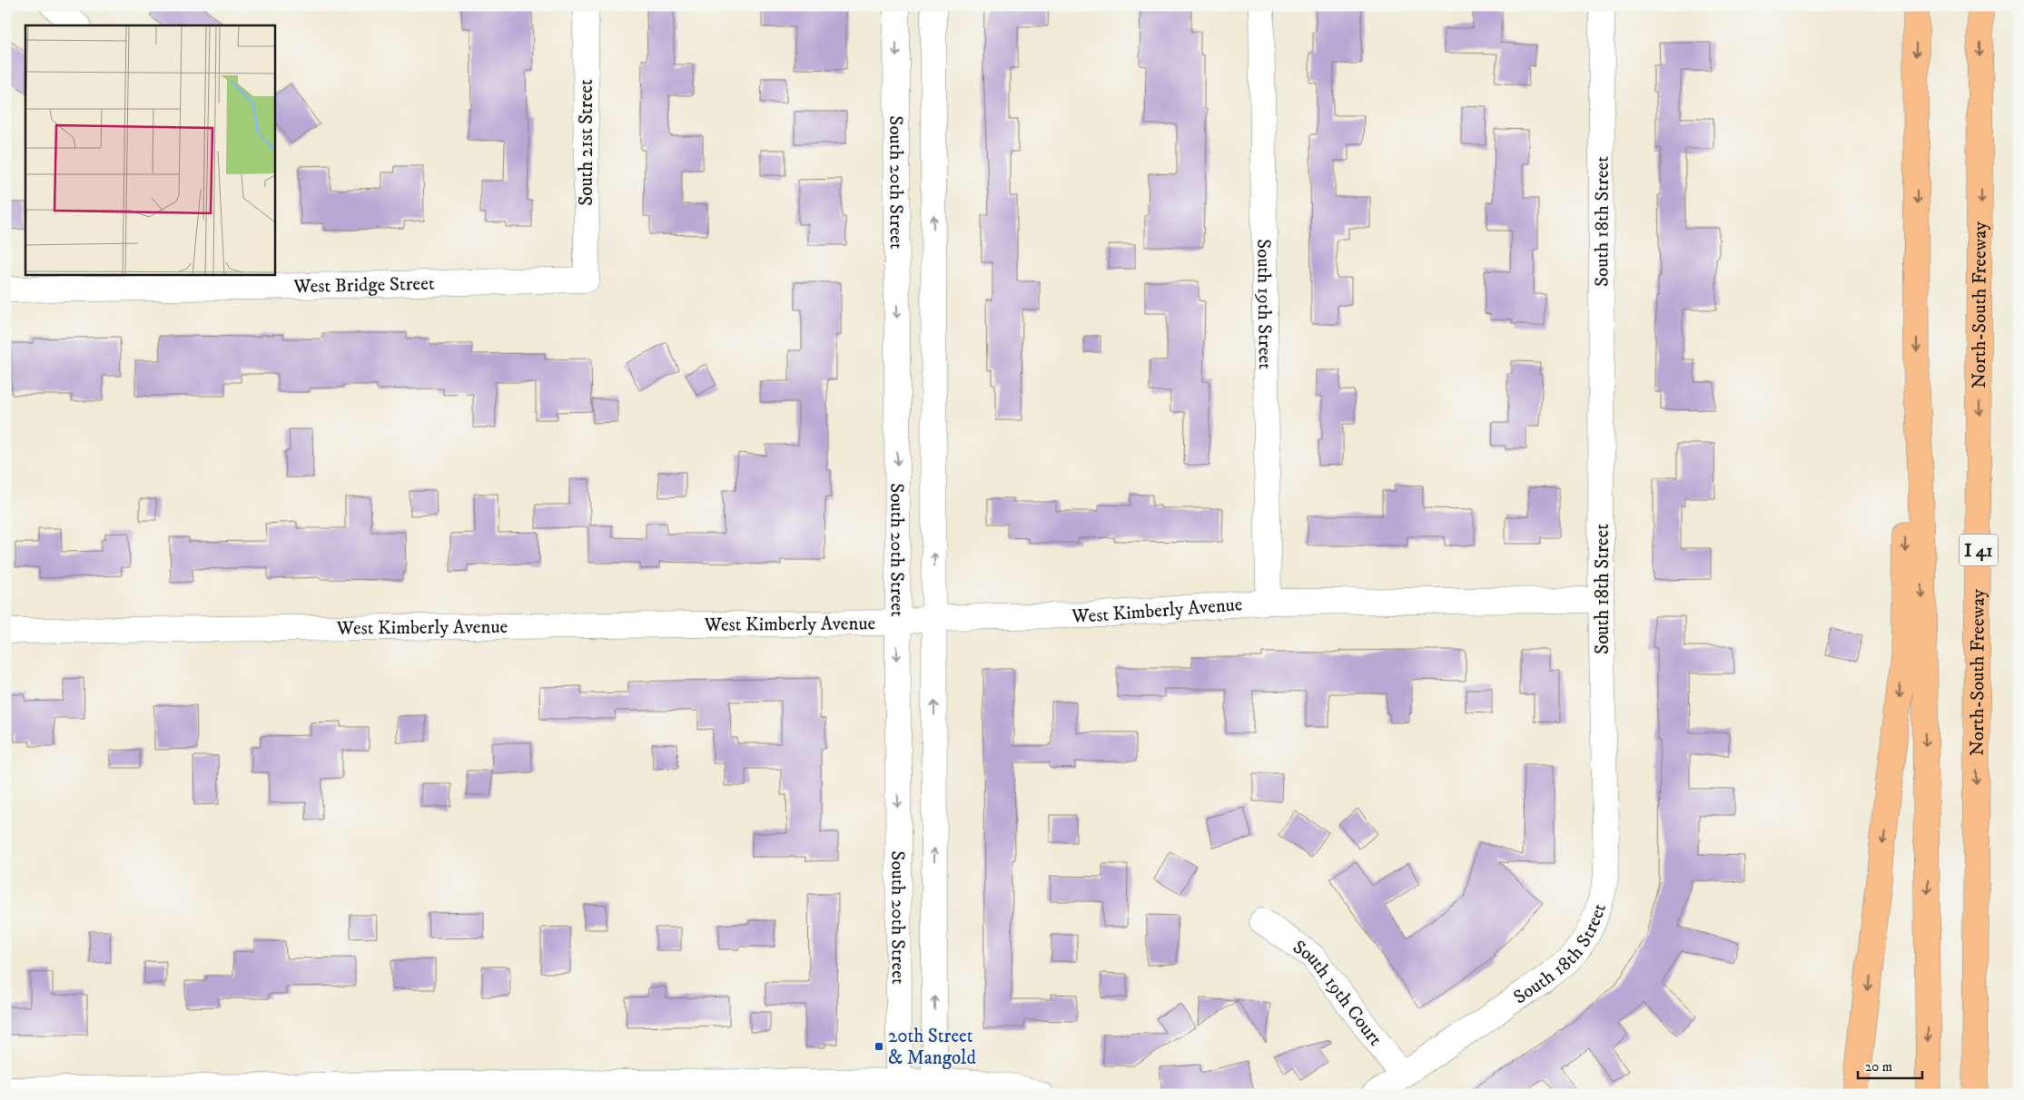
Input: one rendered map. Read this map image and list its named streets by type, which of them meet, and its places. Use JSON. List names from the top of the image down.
{
  "streets": {
    "highway": ["North-South Freeway", "I 41"],
    "street": [
      "South 21st Street",
      "South 20th Street",
      "South 18th Street",
      "West Bridge Street",
      "South 19th Street",
      "West Kimberly Avenue",
      "South 19th Court"
    ]
  },
  "crossings": [
    ["South 21st Street", "West Bridge Street"],
    ["South 20th Street", "West Kimberly Avenue"],
    ["South 18th Street", "West Kimberly Avenue"],
    ["South 18th Street", "South 19th Court"],
    ["South 19th Street", "West Kimberly Avenue"]
  ],
  "places": {
    "transit": ["20th Street & Mangold"]
  },
  "scale_bar": "20 m"
}
